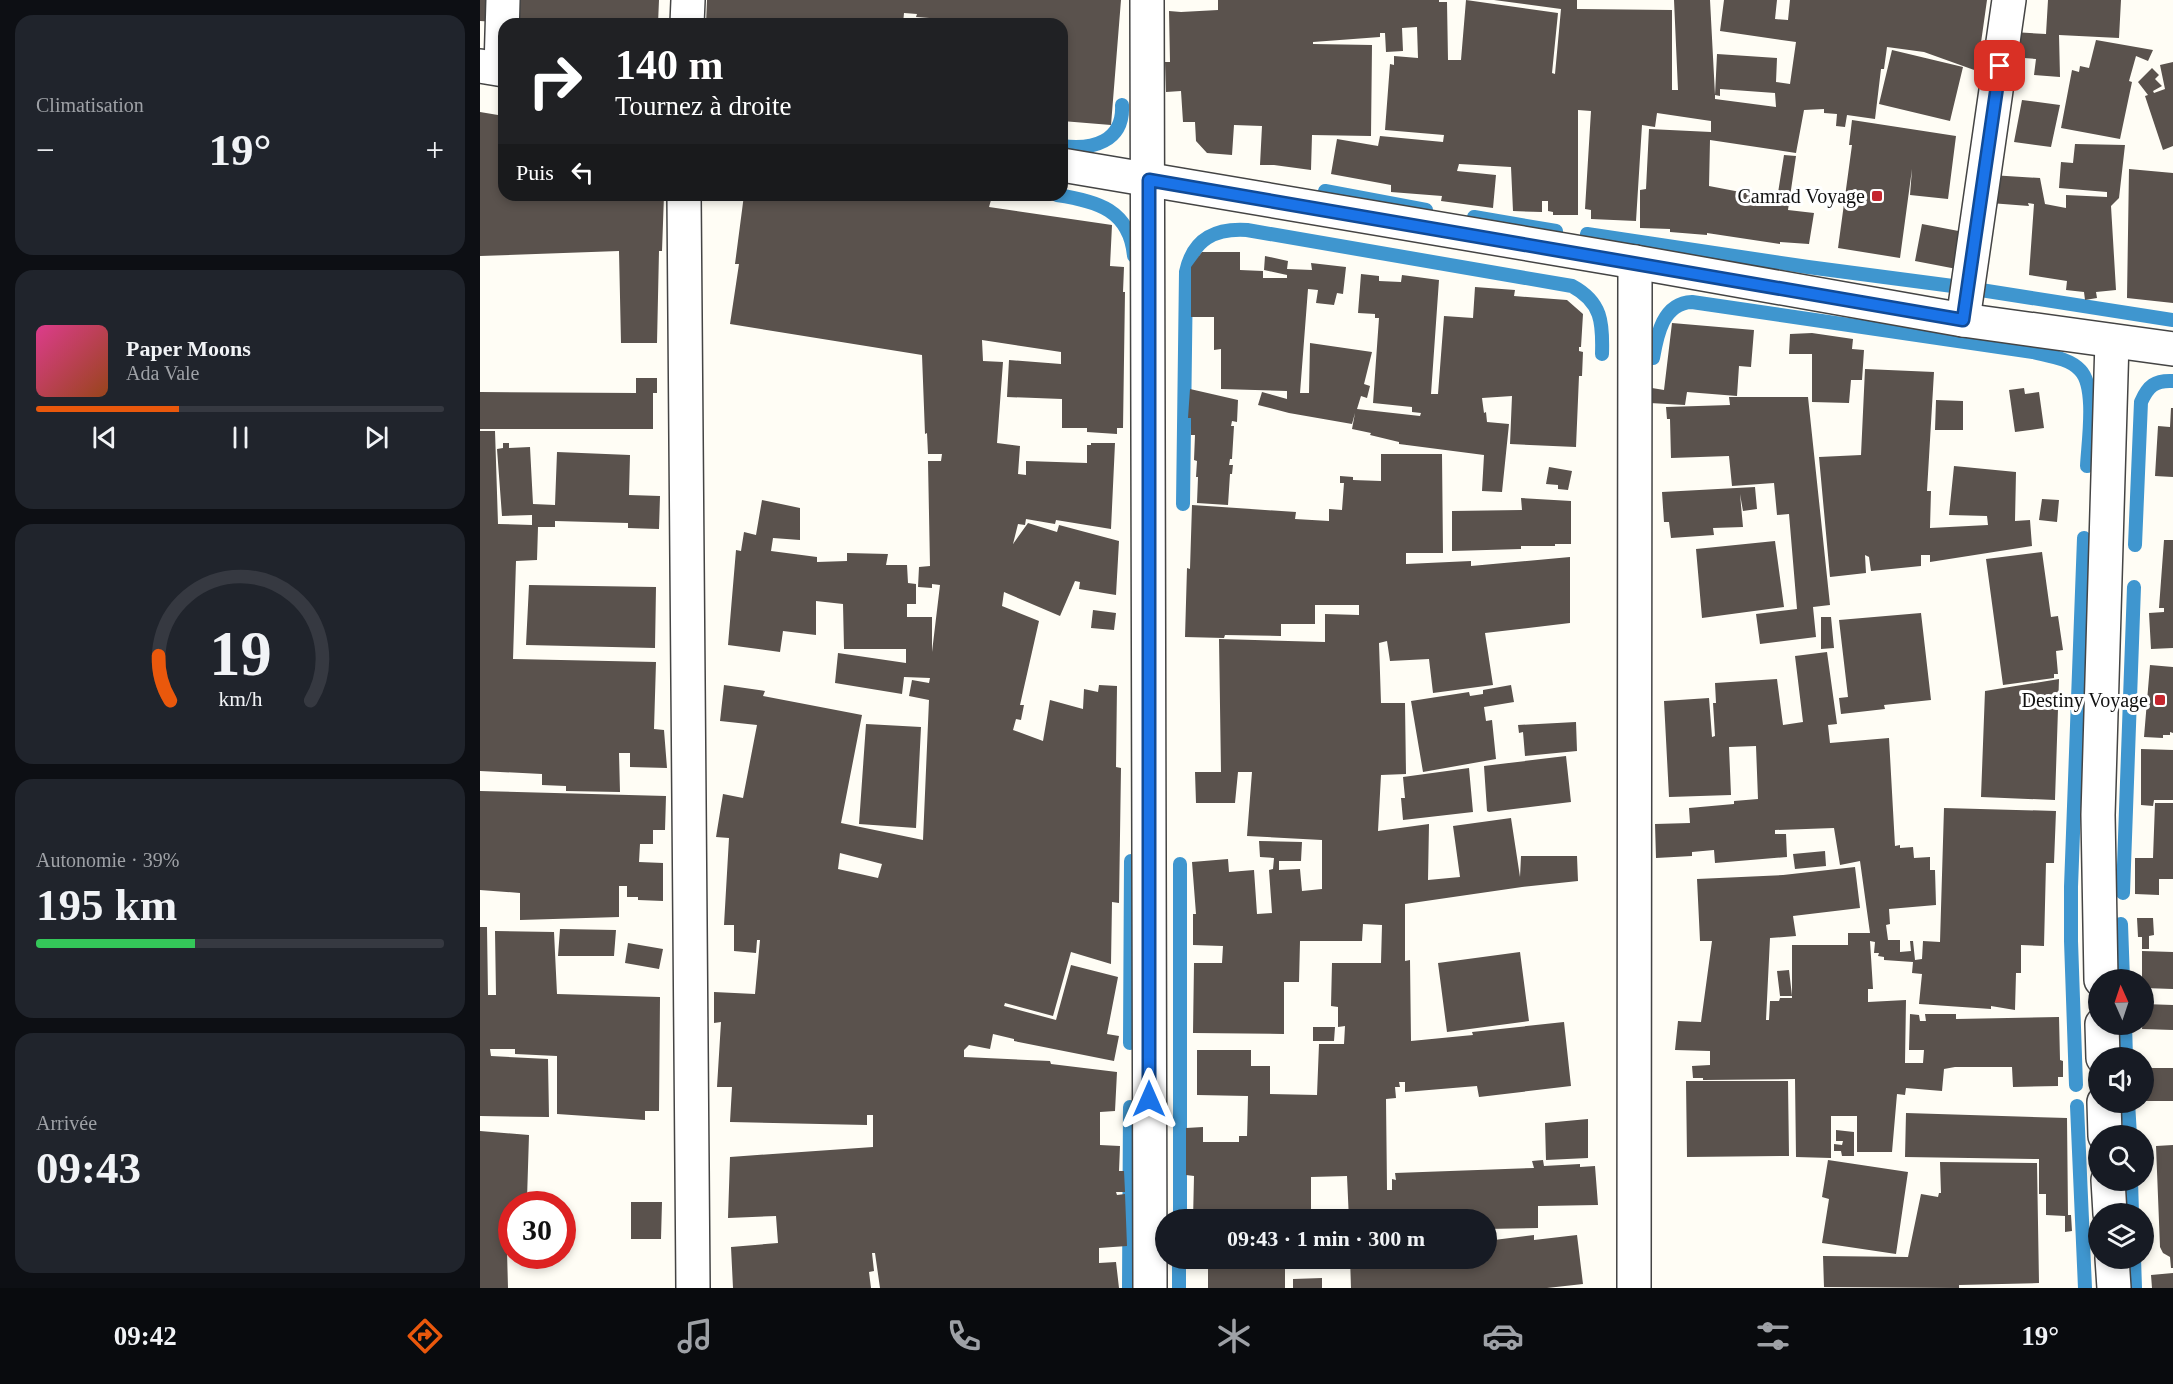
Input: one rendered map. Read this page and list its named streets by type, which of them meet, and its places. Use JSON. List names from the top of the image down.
{
  "places": {
    "transit": ["Camrad Voyage", "Destiny Voyage"]
  },
  "north": "top",
  "page": {
    "tile": [
      "Climatisation",
      ["Autonomie · 39%", "195 km"],
      ["Arrivée", "09:43"]
    ],
    "turn": ["140 m", "Tournez à droite"],
    "heat": ["−", "19°", "+"],
    "then": "Puis",
    "song": ["Paper Moons", "Ada Vale"],
    "limit": "30",
    "trip": "09:43 · 1 min · 300 m",
    "tabs": ["09:42", "19°"],
    "gauge": ["19", "km/h"]
  }
}
